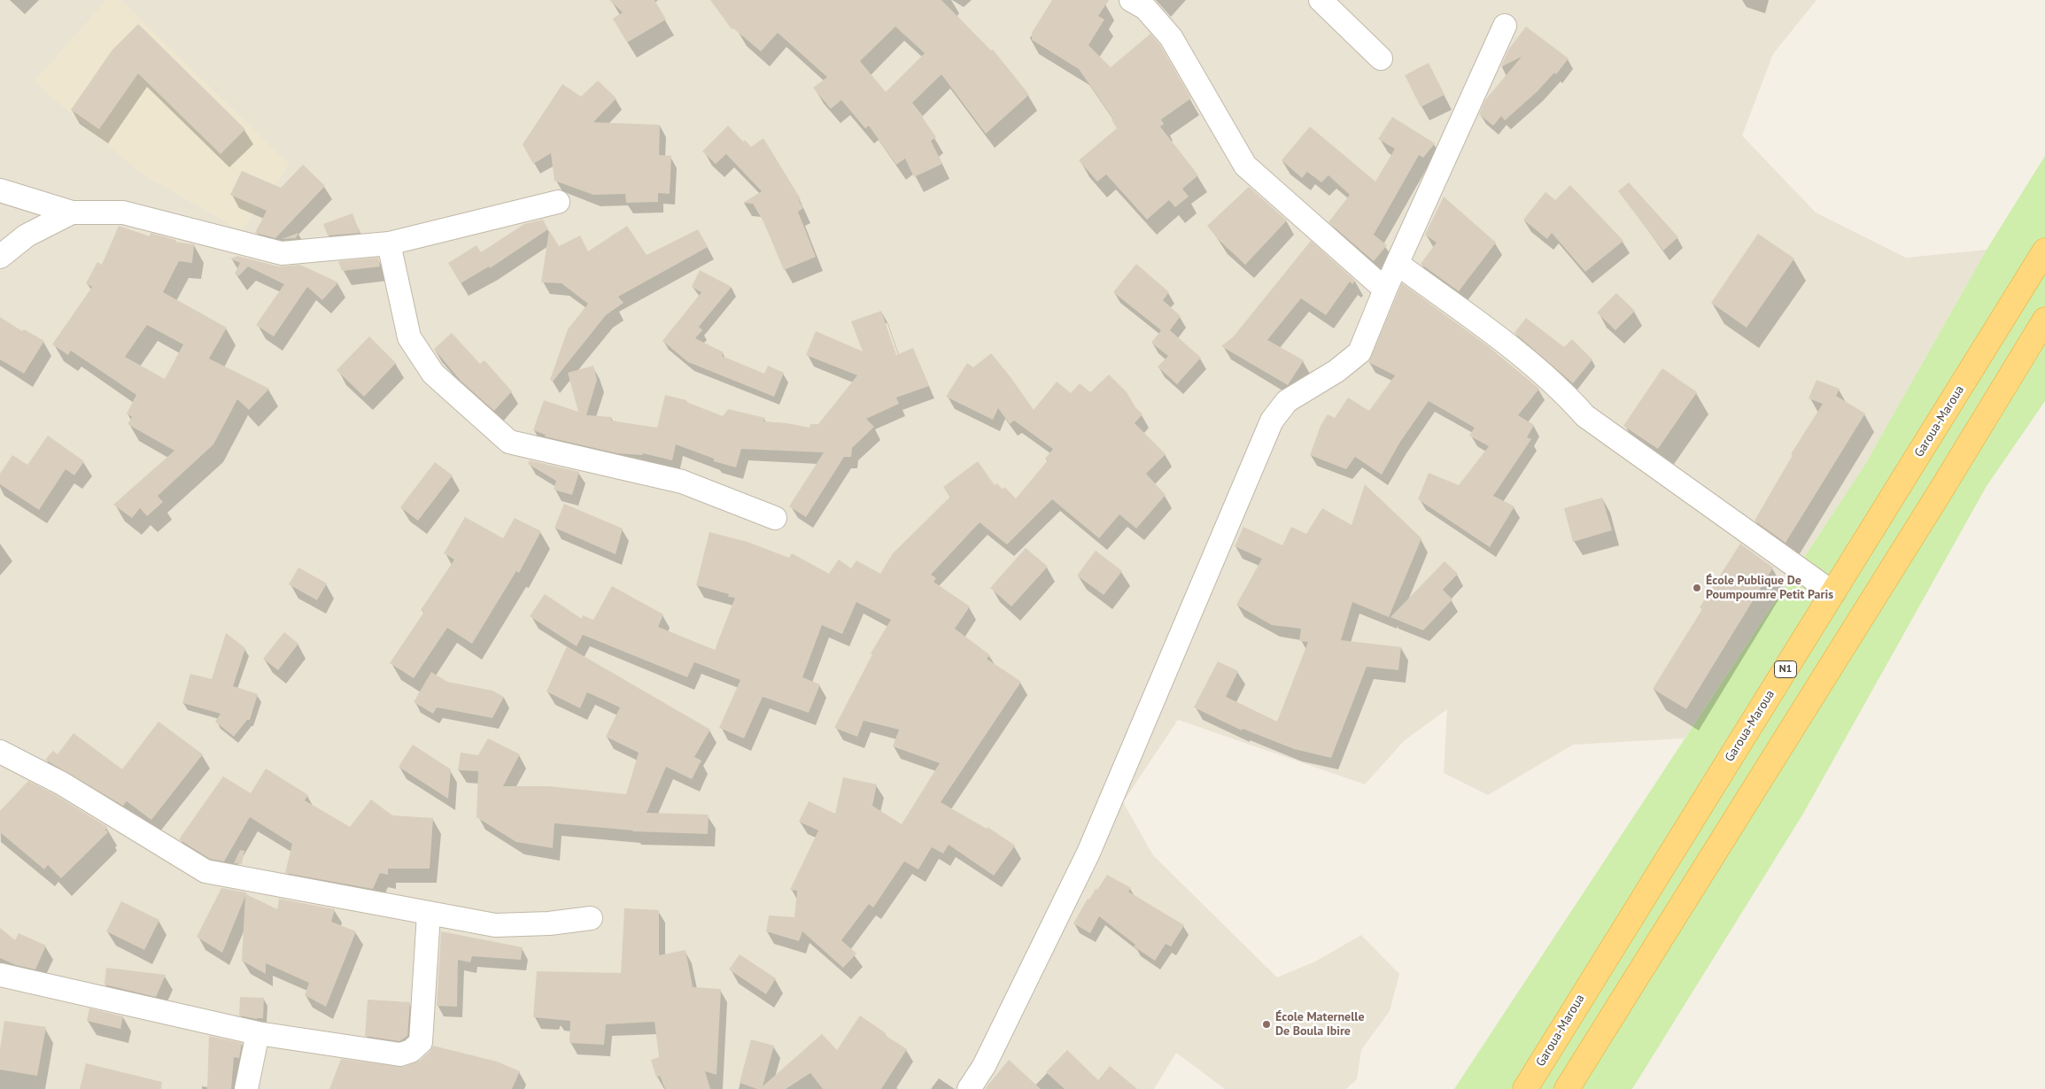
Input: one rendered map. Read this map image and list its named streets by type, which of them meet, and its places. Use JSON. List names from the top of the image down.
{
  "streets": {
    "highway": ["Garoua-Maroua", "N1"]
  },
  "places": ["École Publique De Poumpoumre Petit Paris", "École Maternelle De Boula Ibire"]
}
